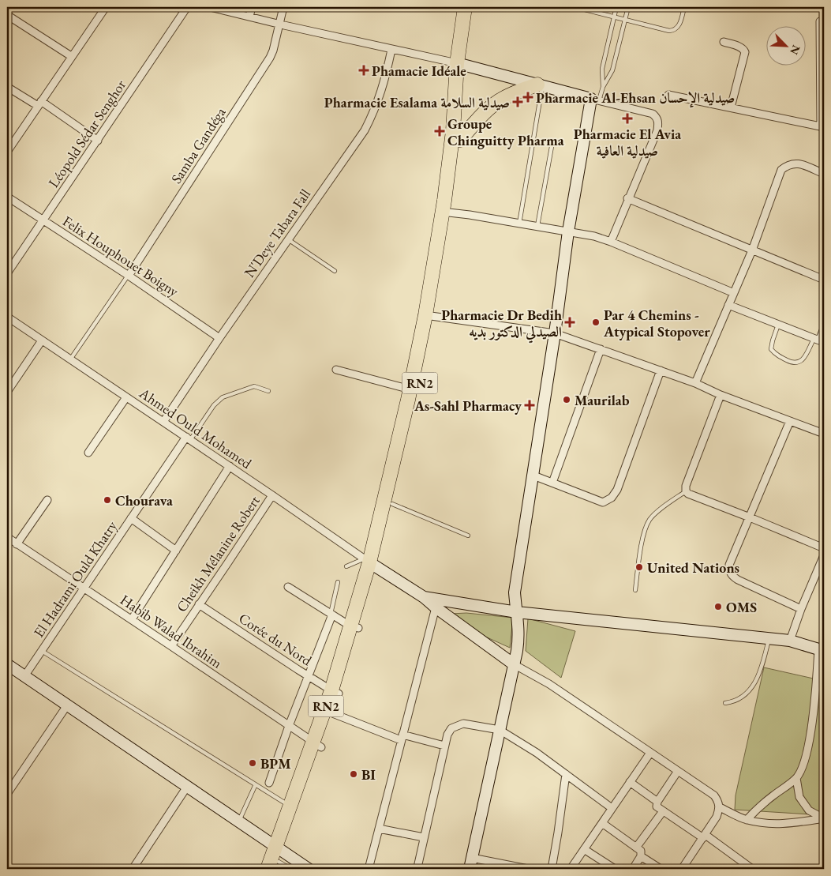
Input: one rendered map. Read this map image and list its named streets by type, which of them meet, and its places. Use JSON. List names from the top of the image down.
{
  "streets": {
    "highway": ["RN2"],
    "street": [
      "Léopold Sédar Senghor",
      "Samba Gandéga",
      "N'Deye Tabara Fall",
      "Felix Houphouet Boigny",
      "Ahmed Ould Mohamed",
      "Cheikh Mélanine Robert",
      "El Hadrami Ould Khatry",
      "Habib Walad Ibrahim",
      "Corée du Nord"
    ]
  },
  "crossings": [
    ["Léopold Sédar Senghor", "Felix Houphouet Boigny"],
    ["Samba Gandéga", "Felix Houphouet Boigny"],
    ["N'Deye Tabara Fall", "Felix Houphouet Boigny"],
    ["N'Deye Tabara Fall", "Ahmed Ould Mohamed"],
    ["RN2", "Ahmed Ould Mohamed"],
    ["RN2", "Habib Walad Ibrahim"],
    ["RN2", "Corée du Nord"],
    ["Ahmed Ould Mohamed", "Cheikh Mélanine Robert"],
    ["Ahmed Ould Mohamed", "El Hadrami Ould Khatry"],
    ["Cheikh Mélanine Robert", "Habib Walad Ibrahim"],
    ["Cheikh Mélanine Robert", "Corée du Nord"],
    ["El Hadrami Ould Khatry", "Habib Walad Ibrahim"]
  ],
  "places": {
    "health": [
      "Phamacie Idéale",
      "Pharmacie Al-Ehsan صيدلية الإحسان",
      "Pharmacie Esalama صيدلية السلامة",
      "Pharmacie El Avia صيدلية العافية",
      "Groupe Chinguitty Pharma",
      "Pharmacie Dr Bedih الصيدلي الدكتور بديه",
      "As-Sahl Pharmacy"
    ],
    "other": [
      "Par 4 Chemins - Atypical Stopover",
      "Maurilab",
      "Chourava",
      "United Nations",
      "OMS",
      "BPM",
      "BI"
    ]
  },
  "north": "bottom right"
}
